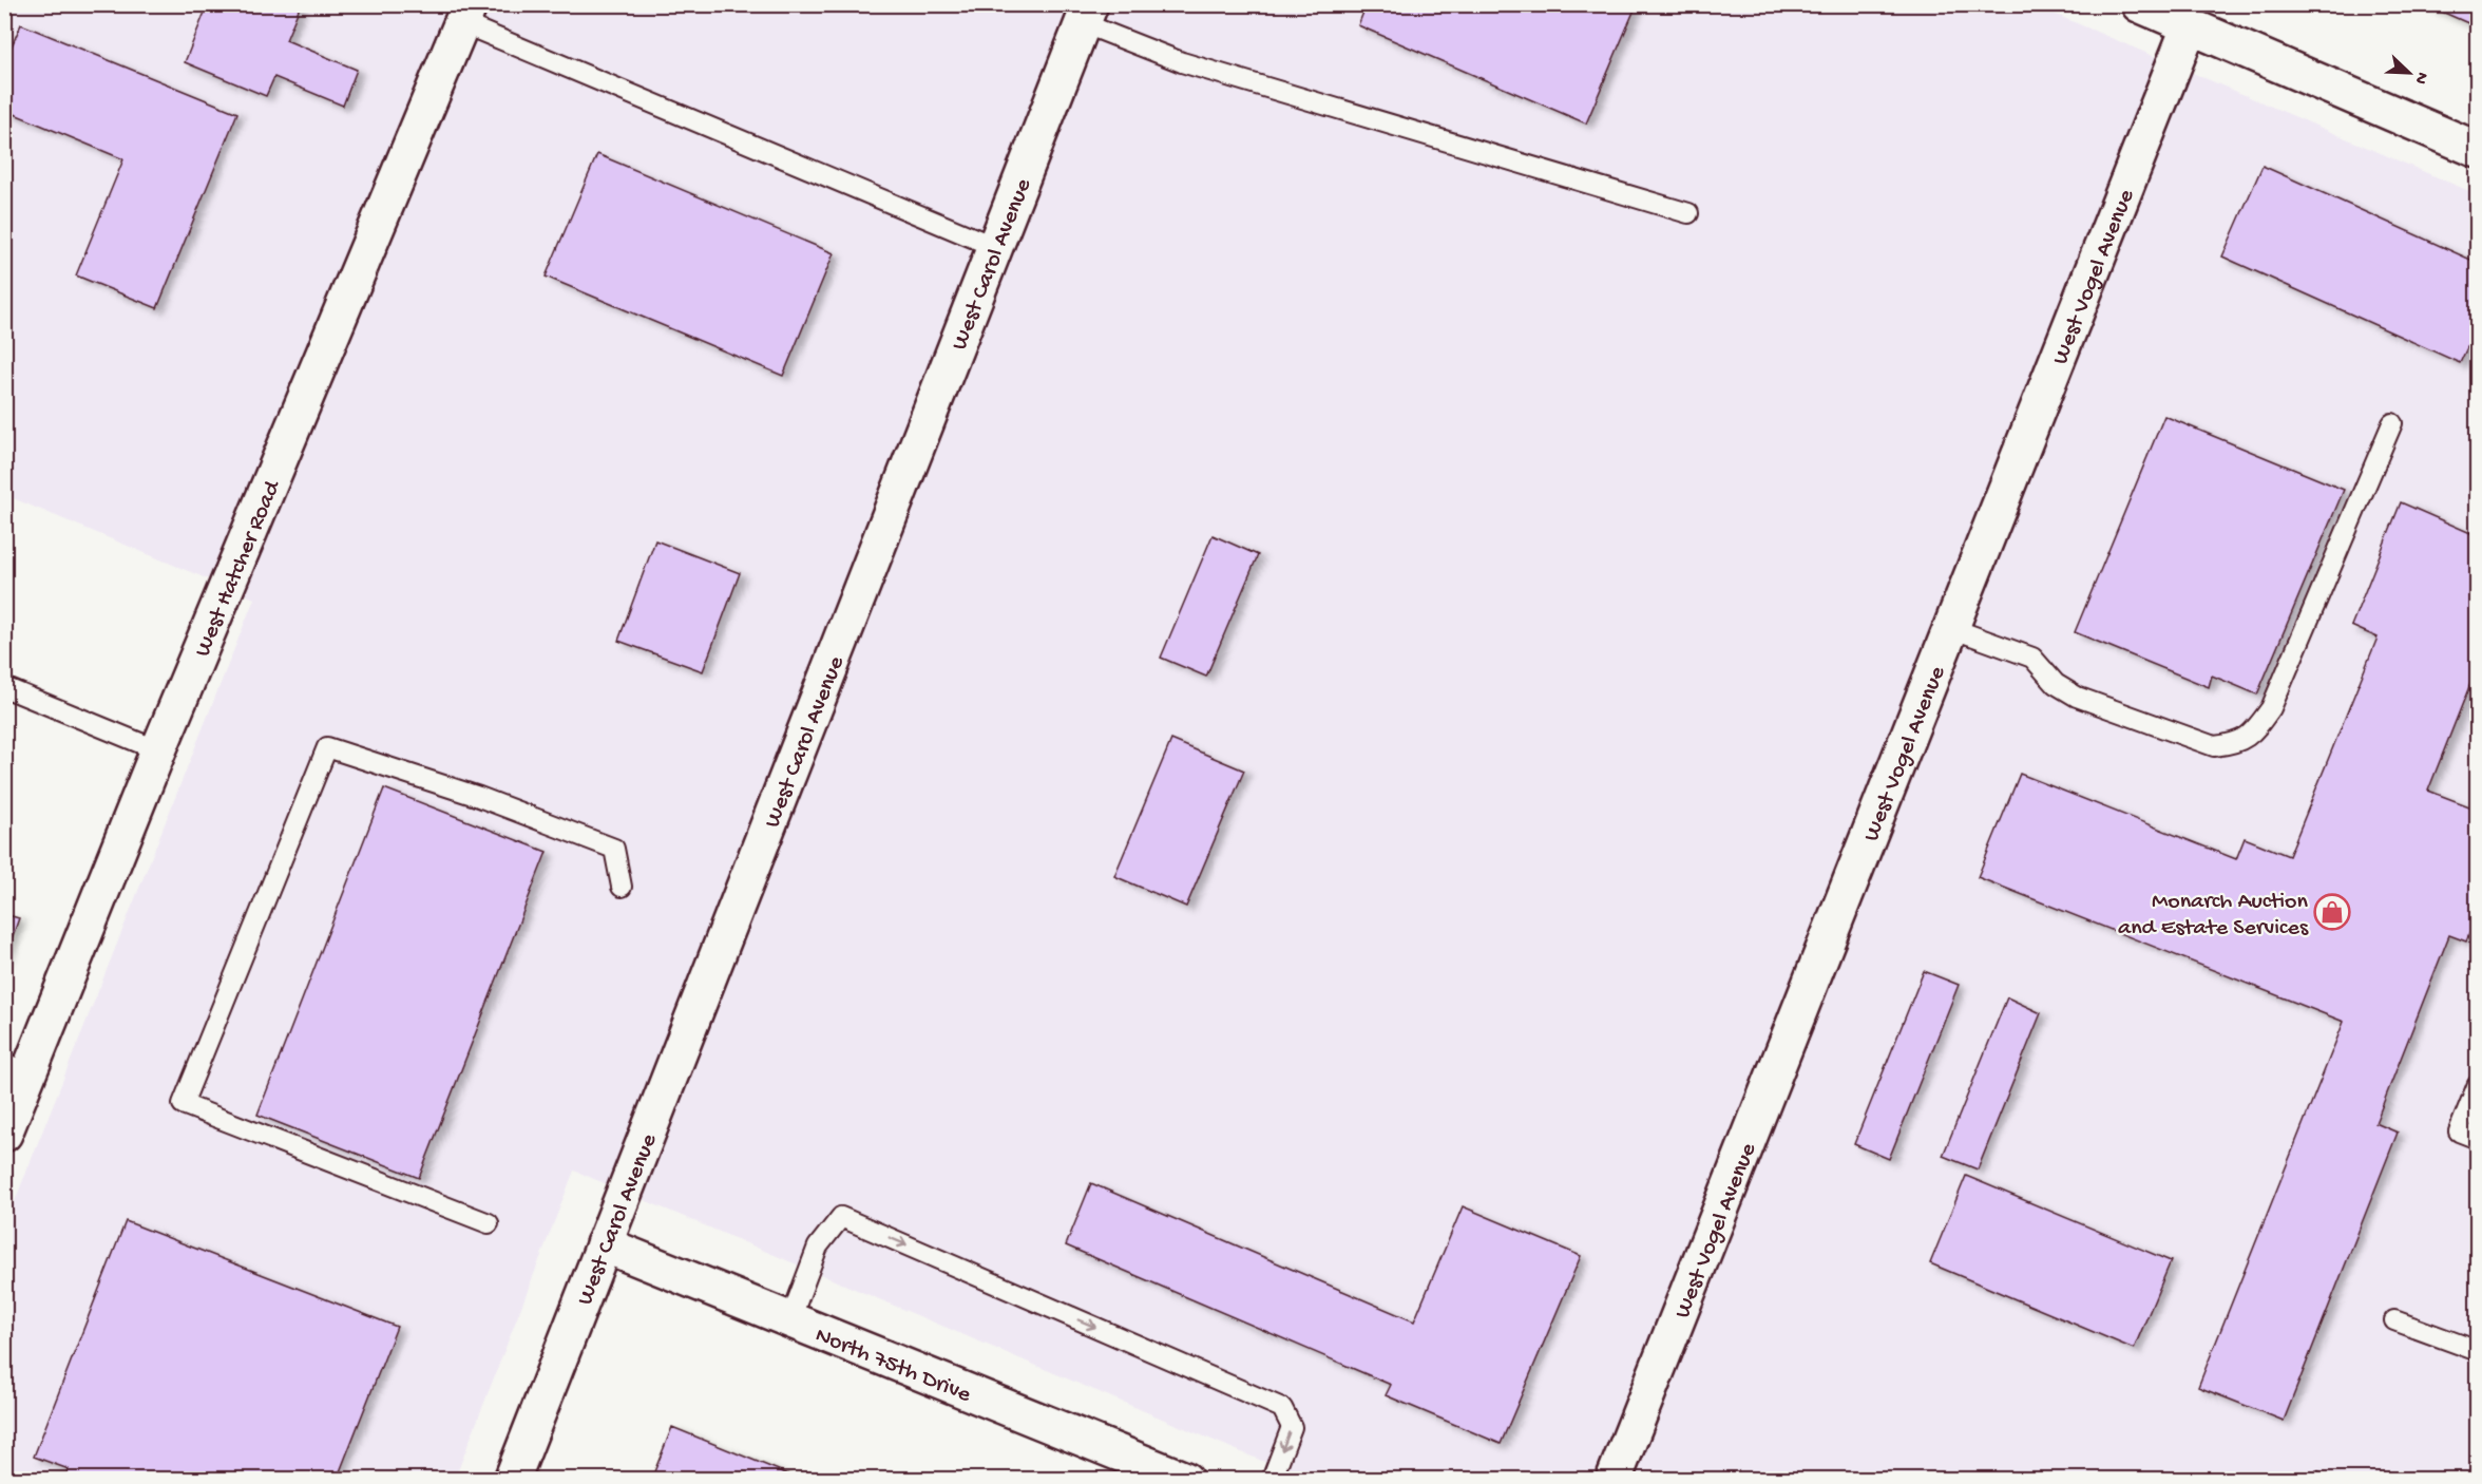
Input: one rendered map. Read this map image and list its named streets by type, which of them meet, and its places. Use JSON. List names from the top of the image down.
{
  "streets": {
    "street": [
      "West Carol Avenue",
      "West Vogel Avenue",
      "West Hatcher Road",
      "North 75th Drive"
    ]
  },
  "crossings": [
    ["West Carol Avenue", "North 75th Drive"]
  ],
  "places": {
    "shop": ["Monarch Auction and Estate Services"]
  },
  "north": "bottom right"
}
